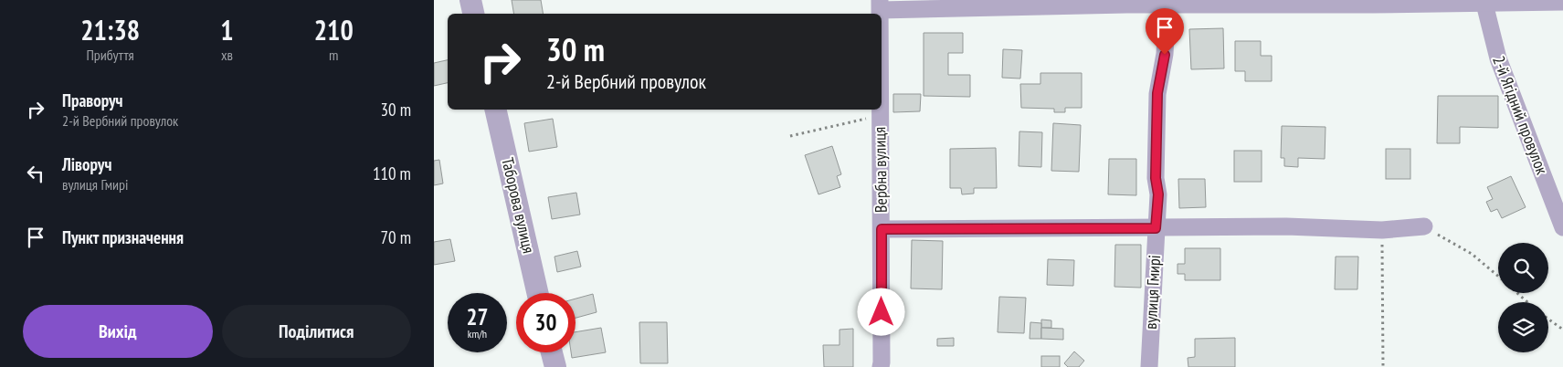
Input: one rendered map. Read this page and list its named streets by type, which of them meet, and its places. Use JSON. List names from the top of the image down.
{
  "streets": {
    "street": [
      "2-й Ягідний провулок",
      "Вербна вулиця",
      "Таборова вулиця",
      "вулиця Гмирі"
    ]
  },
  "page": {
    "eta": [
      "21:38",
      "Прибуття",
      "1",
      "хв",
      "210",
      "m"
    ],
    "turn": ["30 m", "2-й Вербний провулок"],
    "list": [
      {
        "name": "Праворуч",
        "note": "2-й Вербний провулок",
        "value": "30 m"
      },
      {
        "name": "Ліворуч",
        "note": "вулиця Гмирі",
        "value": "110 m"
      },
      {
        "name": "Пункт призначення",
        "value": "70 m"
      }
    ],
    "speed": "27 km/h",
    "limit": "30",
    "buttons": ["Вихід", "Поділитися"]
  }
}
